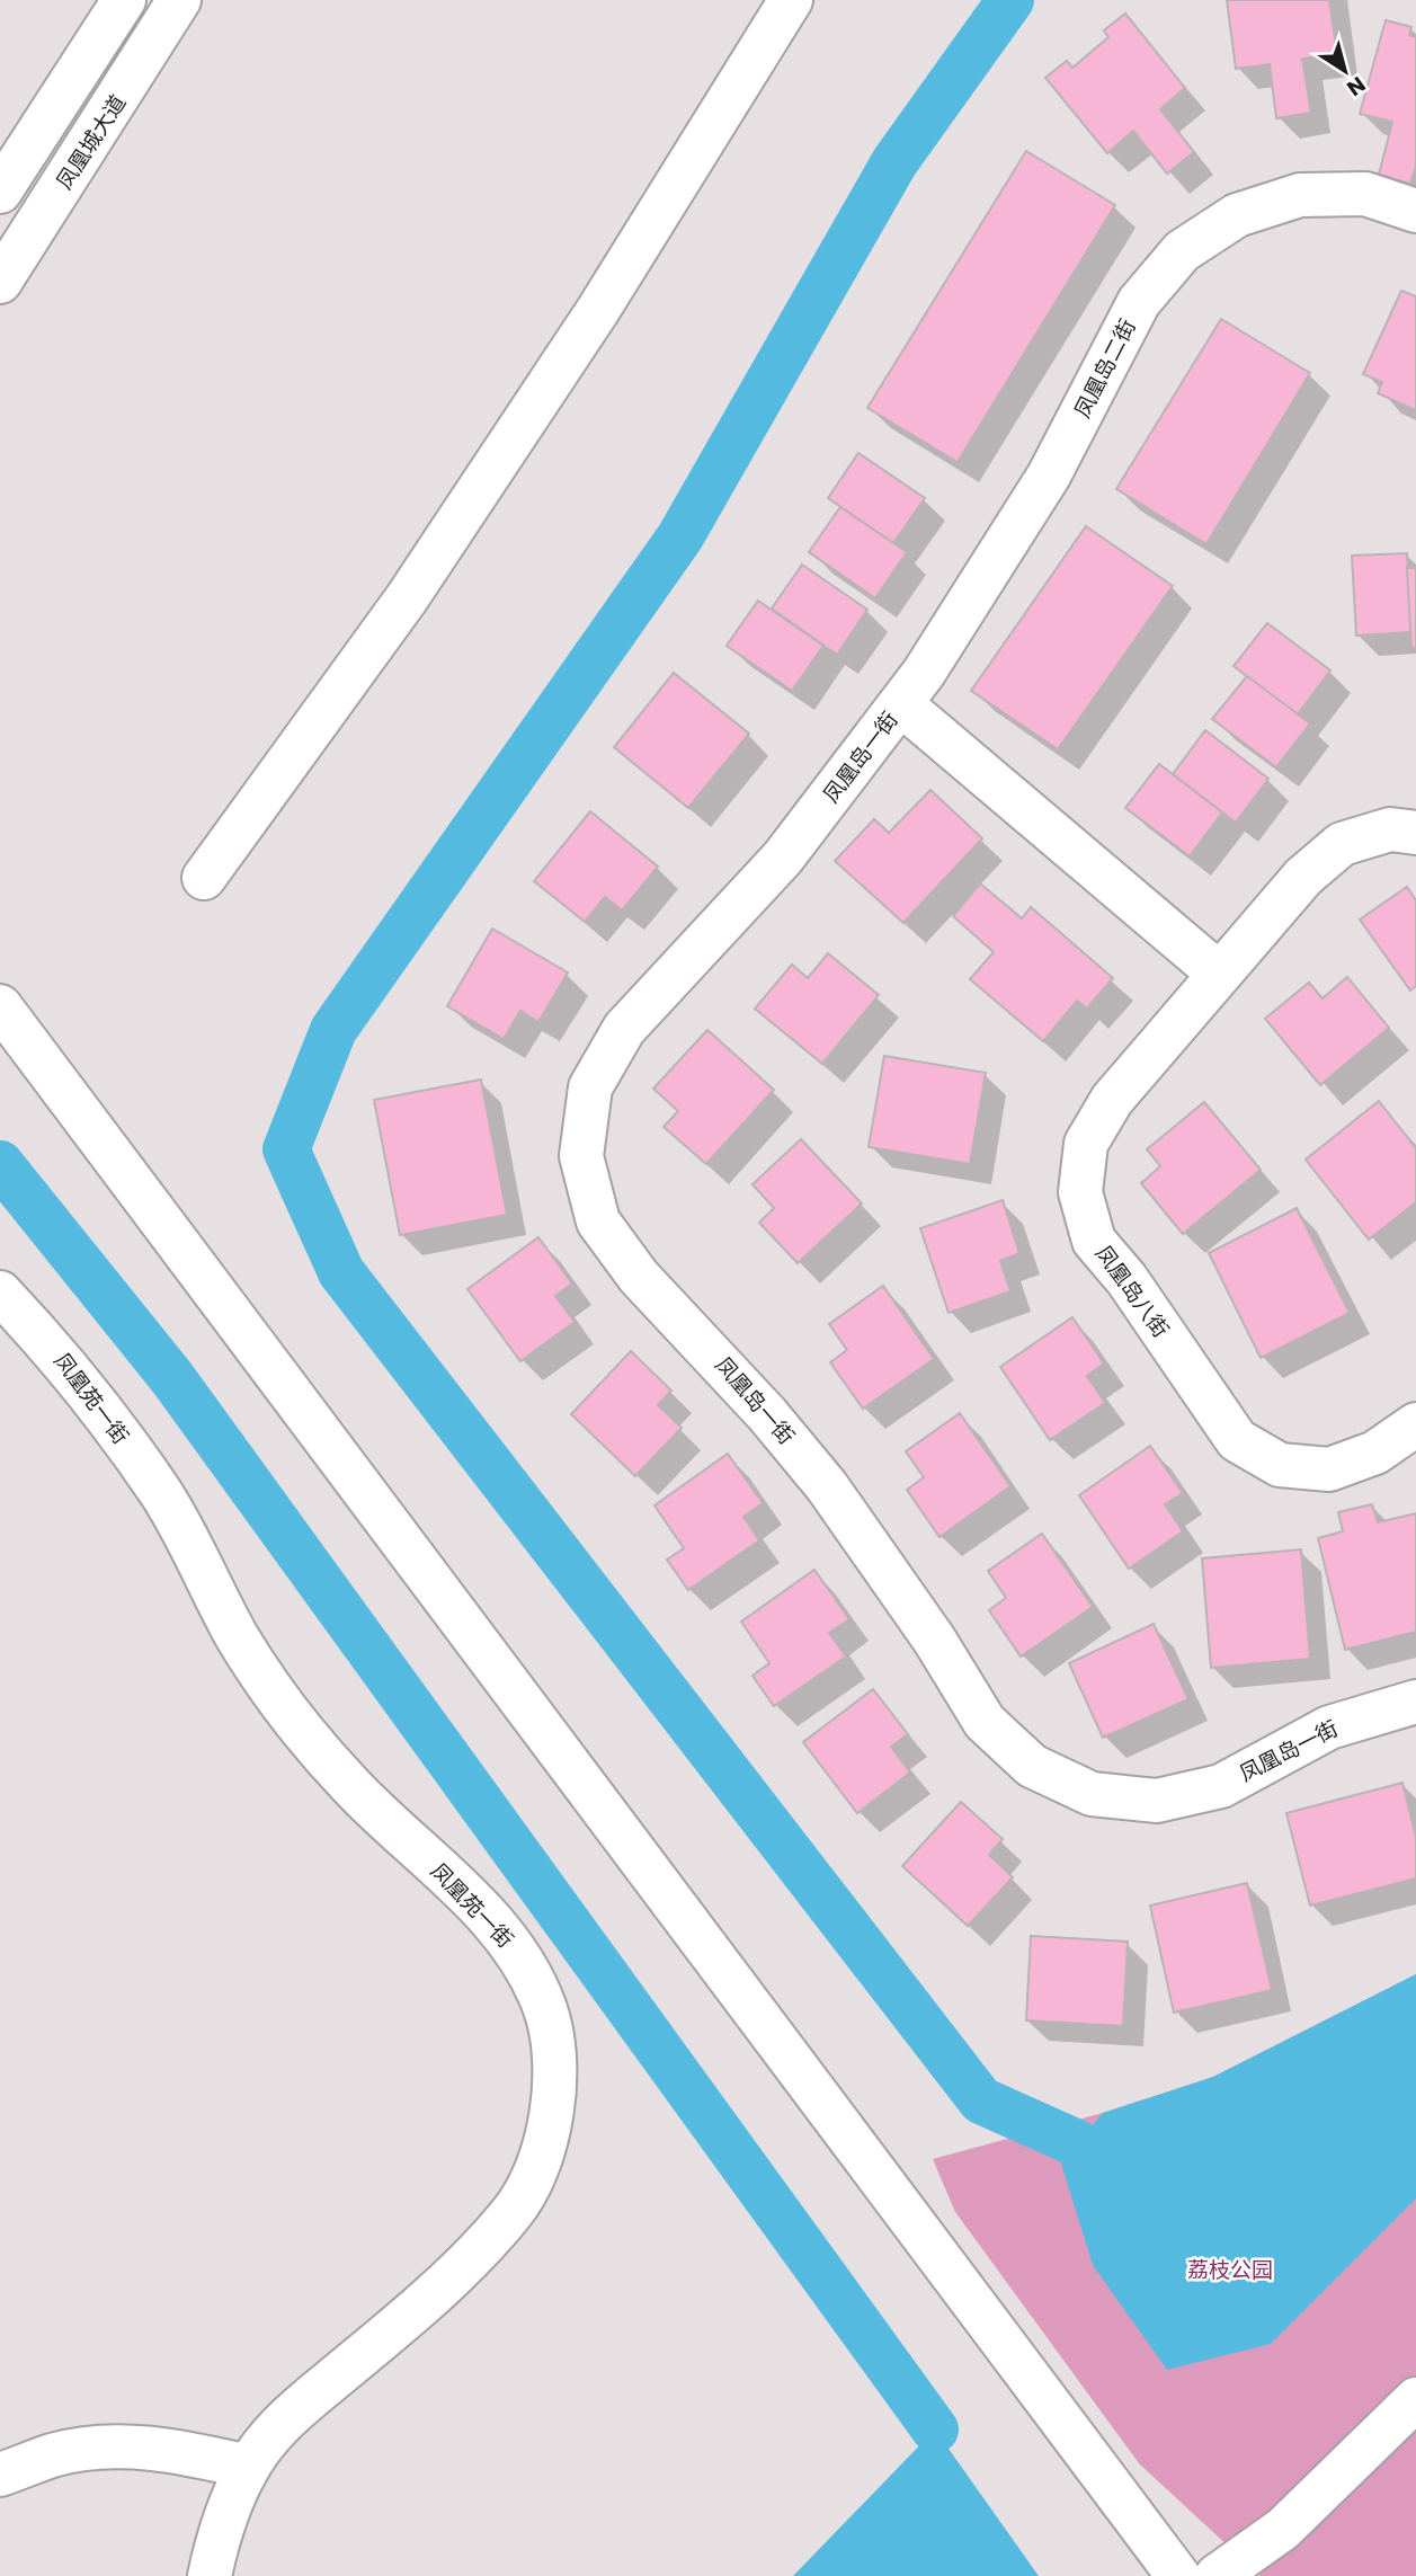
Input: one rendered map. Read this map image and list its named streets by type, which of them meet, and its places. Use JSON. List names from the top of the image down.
{
  "streets": {
    "street": [
      "凤凰城大道",
      "凤凰岛二街",
      "凤凰岛一街",
      "凤凰岛八街",
      "凤凰苑一街"
    ]
  },
  "crossings": [
    ["凤凰岛二街", "凤凰岛一街"]
  ],
  "parks": ["荔枝公园"],
  "north": "bottom right"
}
